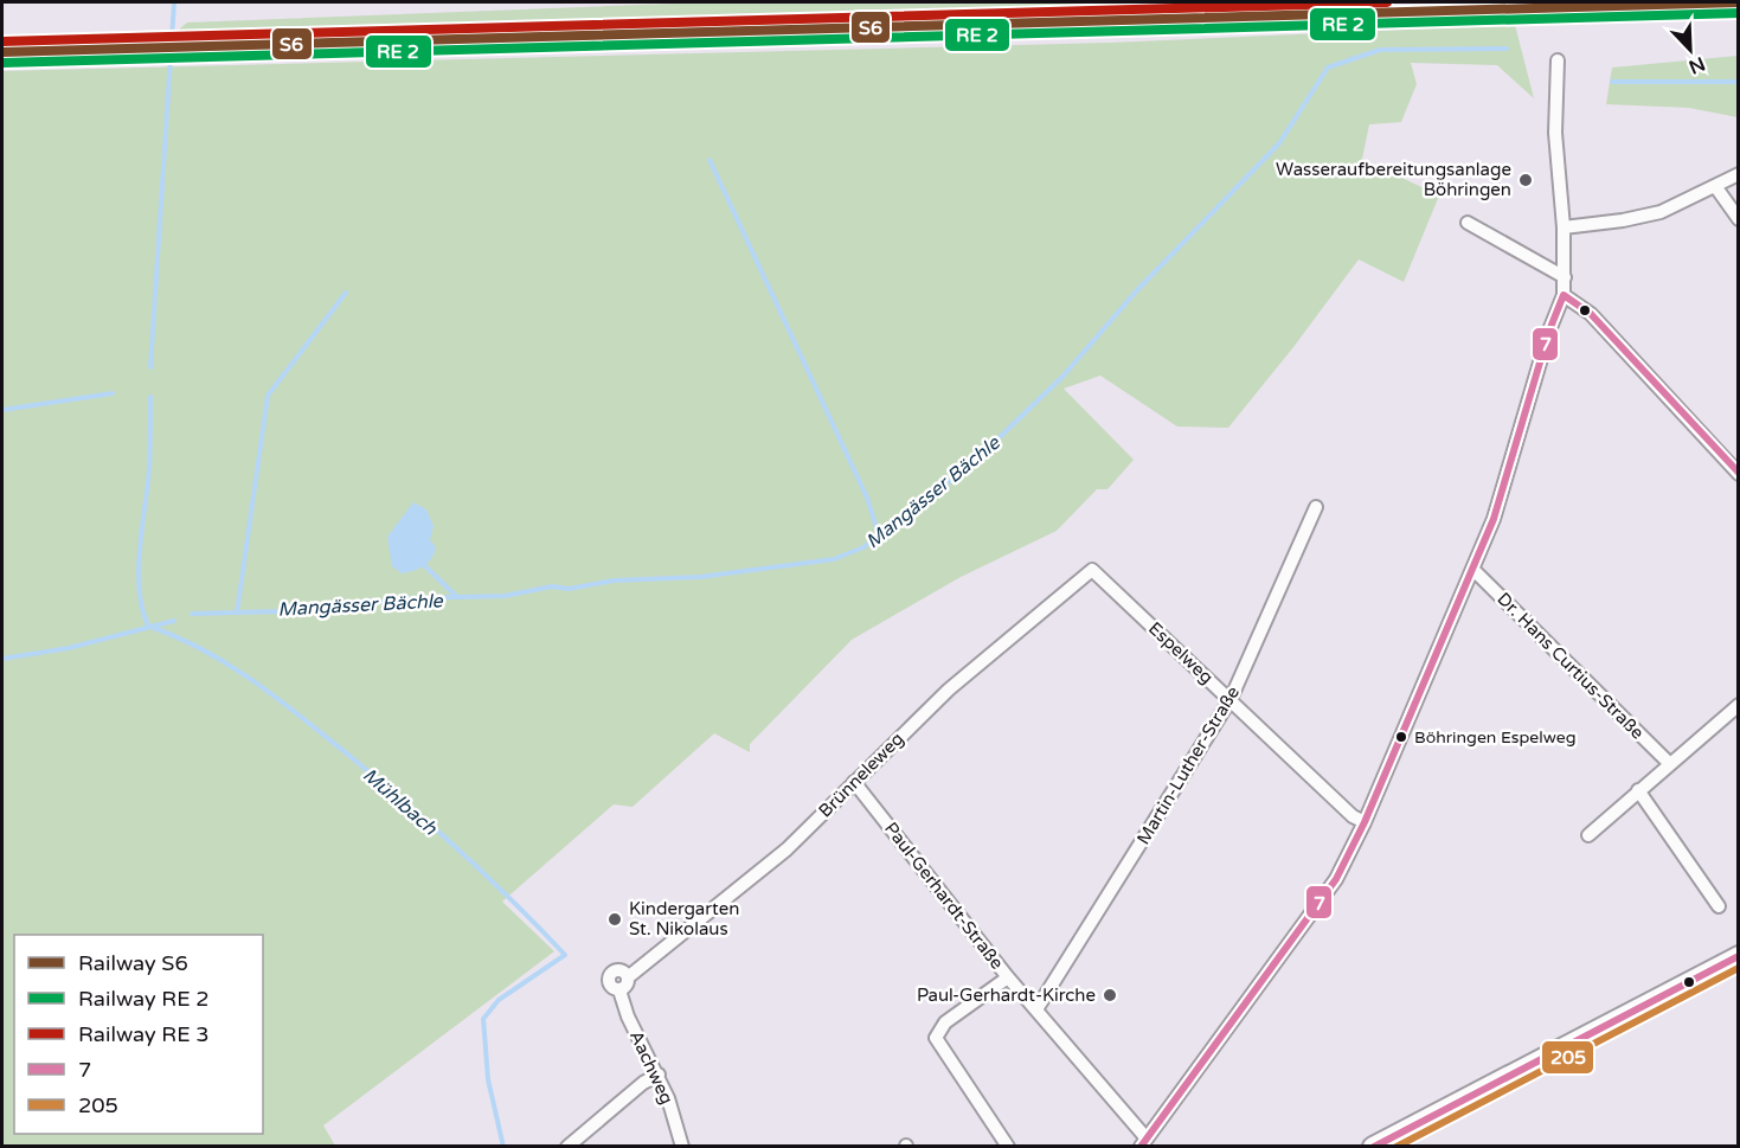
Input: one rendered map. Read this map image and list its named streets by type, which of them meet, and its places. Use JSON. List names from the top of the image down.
{
  "streets": {
    "street": [
      "Espelweg",
      "Dr. Hans Curtius-Straße",
      "Martin-Luther-Straße",
      "Brünneleweg",
      "Paul-Gerhardt-Straße",
      "Aachweg"
    ]
  },
  "crossings": [
    ["Espelweg", "Martin-Luther-Straße"],
    ["Espelweg", "Brünneleweg"],
    ["Martin-Luther-Straße", "Paul-Gerhardt-Straße"],
    ["Brünneleweg", "Paul-Gerhardt-Straße"],
    ["Brünneleweg", "Aachweg"]
  ],
  "water": ["Mangässer Bächle", "Mühlbach"],
  "places": [
    "Wasseraufbereitungsanlage Böhringen",
    "Böhringen Espelweg",
    "Kindergarten St. Nikolaus",
    "Paul-Gerhardt-Kirche"
  ],
  "lines": ["rail line S6", "transit line 7", "transit line 205"],
  "legend": [
    "Railway S6",
    "Railway RE 2",
    "Railway RE 3",
    "7",
    "205"
  ],
  "north": "bottom right"
}
